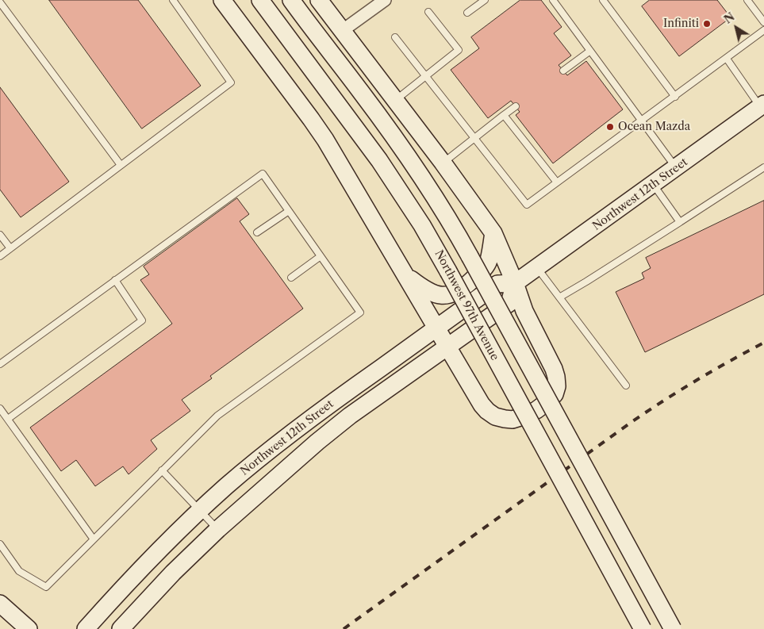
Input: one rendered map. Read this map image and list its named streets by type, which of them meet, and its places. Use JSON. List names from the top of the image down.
{
  "streets": {
    "street": ["Northwest 12th Street", "Northwest 97th Avenue"]
  },
  "places": ["Infiniti", "Ocean Mazda"],
  "north": "top left"
}
